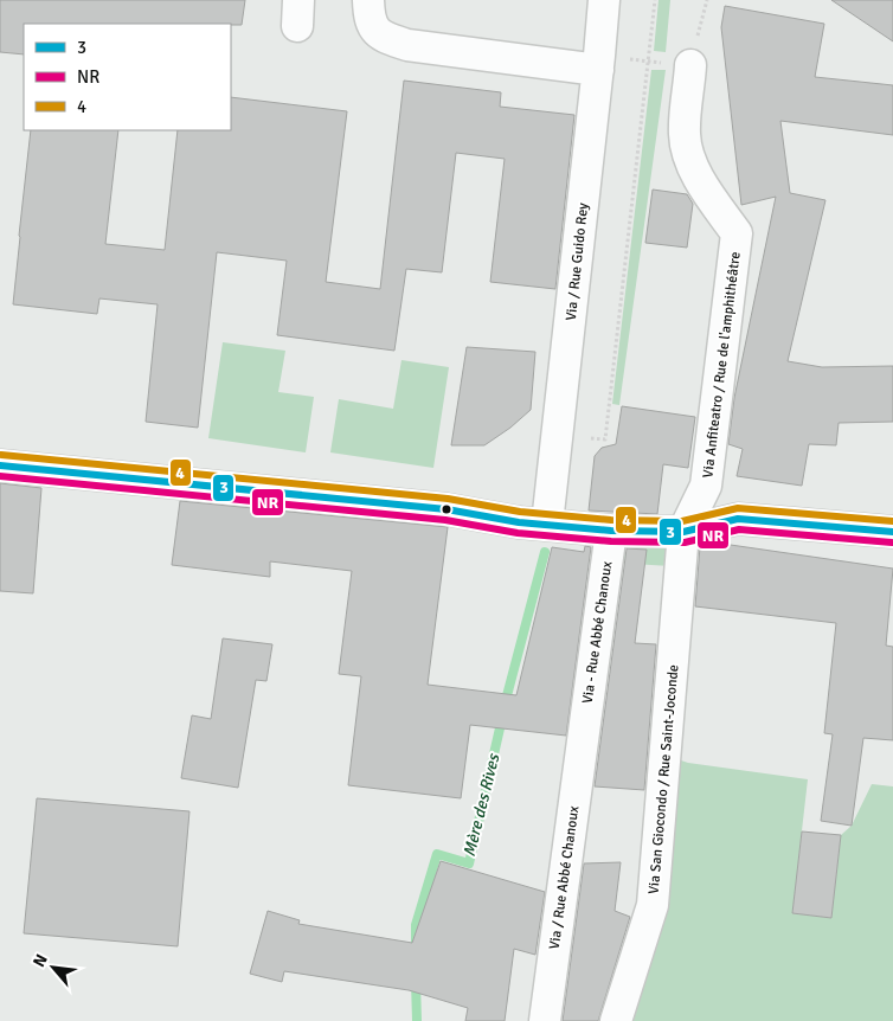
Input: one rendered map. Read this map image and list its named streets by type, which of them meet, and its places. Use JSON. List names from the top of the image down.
{
  "streets": {
    "street": [
      "Via / Rue Guido Rey",
      "Via Anfiteatro / Rue de l'amphithéâtre",
      "Via - Rue Abbé Chanoux",
      "Via San Giocondo / Rue Saint-Joconde",
      "Via / Rue Abbé Chanoux"
    ]
  },
  "crossings": [
    ["Via Anfiteatro / Rue de l'amphithéâtre", "Via San Giocondo / Rue Saint-Joconde"],
    ["Via - Rue Abbé Chanoux", "Via / Rue Abbé Chanoux"]
  ],
  "water": ["Mère des Rives"],
  "lines": ["transit line 4", "transit line 3", "transit line NR"],
  "legend": ["3", "NR", "4"],
  "north": "top left"
}
